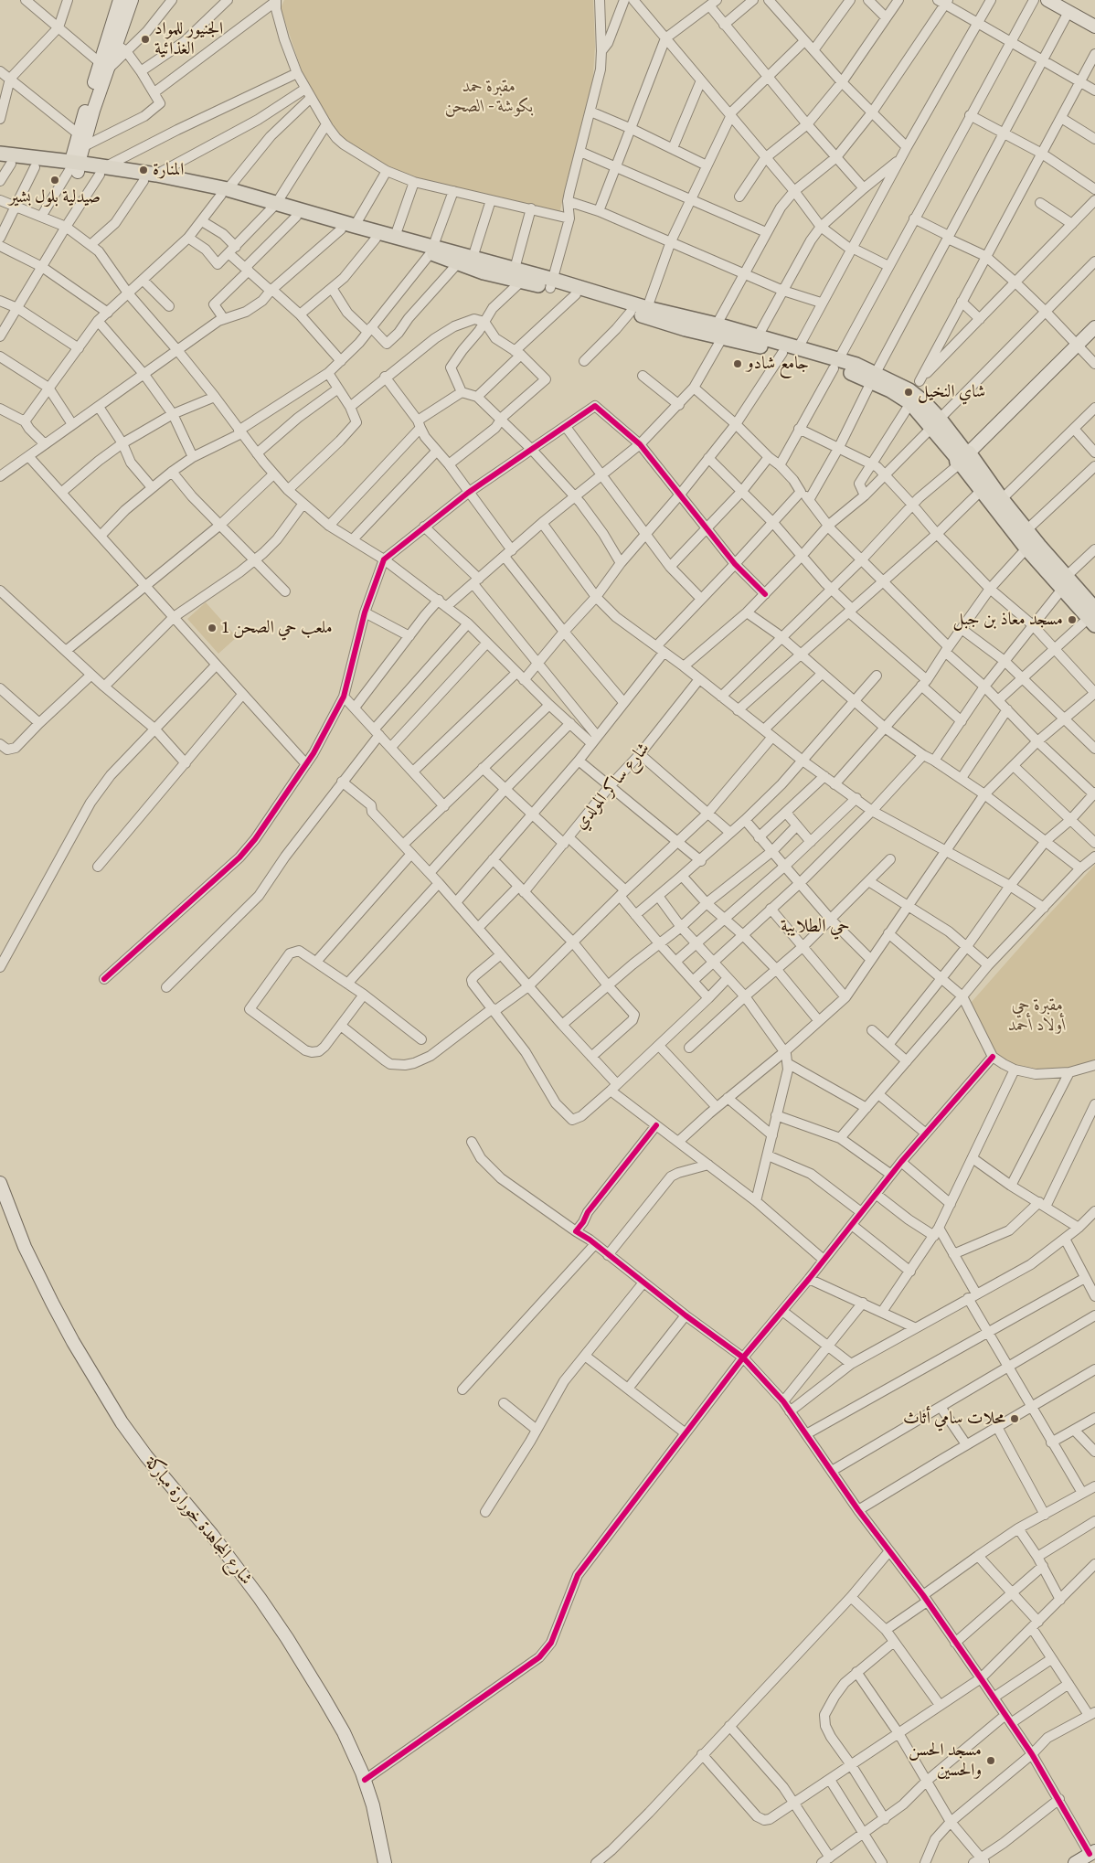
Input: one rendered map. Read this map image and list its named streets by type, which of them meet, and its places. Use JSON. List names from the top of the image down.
{
  "streets": {
    "street": ["شارع ساكر المولدي", "شارع المجاهدة خورارة مباركة"]
  },
  "districts": ["حي الطلايبة"],
  "parks": ["مقبرة حمد بكوشة - الصحن", "مقبرة حي أولاد أحمد"],
  "places": [
    "الجنيور للمواد الغذائية",
    "المنارة",
    "صيدلية بلول بشير",
    "جامع شادو",
    "شاي النخيل",
    "مسجد معاذ بن جبل",
    "ملعب حي الصحن 1",
    "محلات سامي أثاث",
    "مسجد الحسن والحسين"
  ]
}
